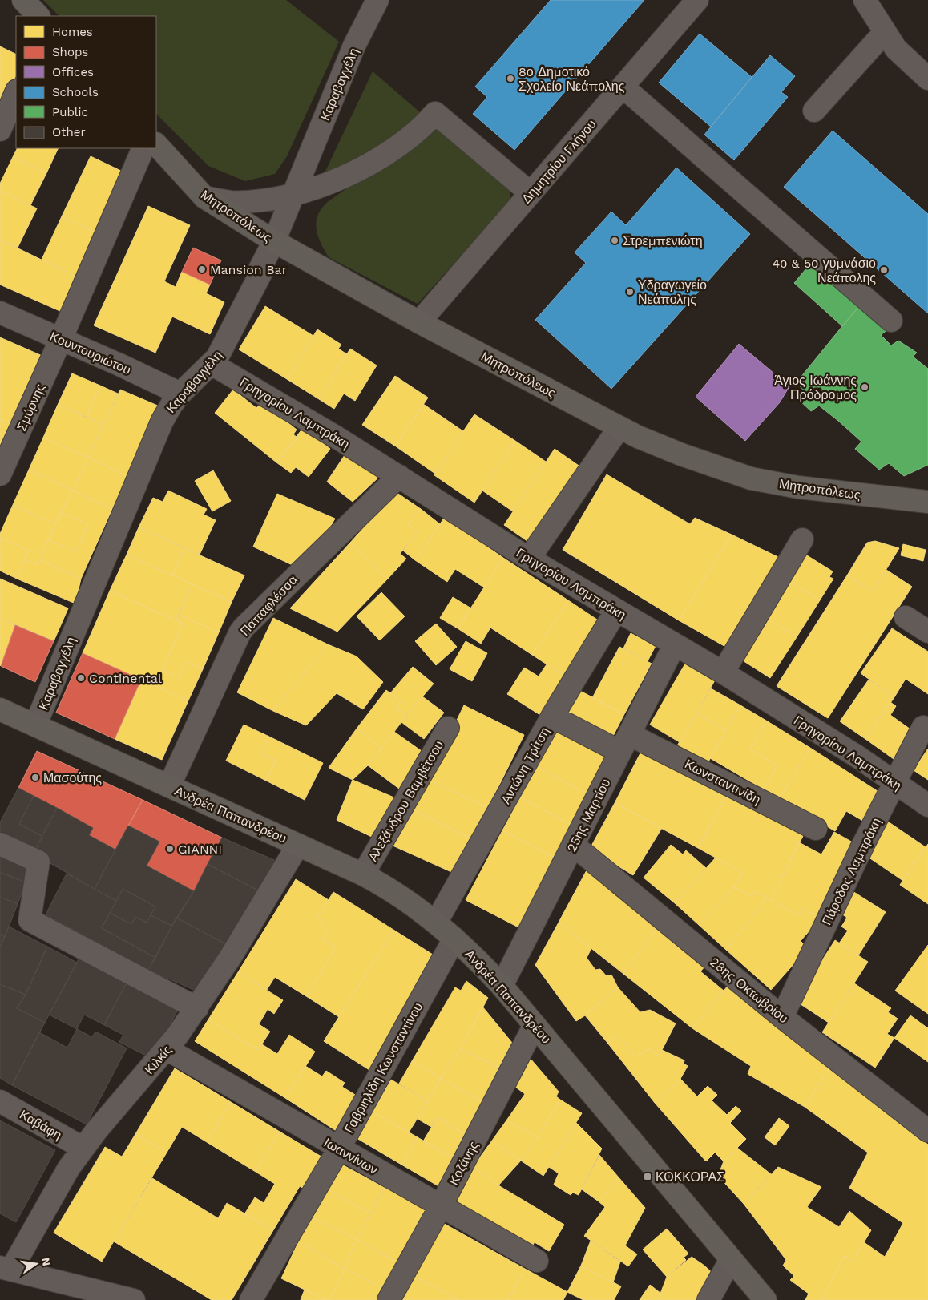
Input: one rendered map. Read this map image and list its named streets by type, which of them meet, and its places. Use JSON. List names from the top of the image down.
{
  "streets": {
    "main road": ["Μητροπόλεως", "Ανδρέα Παπανδρέου"],
    "street": [
      "Καραβαγγέλη",
      "Δημητρίου Γλήνου",
      "Κουντουριώτου",
      "Σμύρνης",
      "Γρηγορίου Λαμπράκη",
      "Παπαφλέσσα",
      "Αντώνη Τρίτση",
      "Κωνσταντινίδη",
      "Αλεξάνδρου Βαμβέτσου",
      "25ης Μαρτίου",
      "Πάροδος Λαμπράκη",
      "28ης Οκτωβρίου",
      "Κιλκίς",
      "Γαβριηλίδη Κωνσταντίνου",
      "Καβάφη",
      "Ιωαννίνων",
      "Κοζάνης"
    ]
  },
  "crossings": [
    ["Καραβαγγέλη", "Μητροπόλεως"],
    ["Καραβαγγέλη", "Κουντουριώτου"],
    ["Καραβαγγέλη", "Γρηγορίου Λαμπράκη"],
    ["Καραβαγγέλη", "Ανδρέα Παπανδρέου"],
    ["Δημητρίου Γλήνου", "Μητροπόλεως"],
    ["Κουντουριώτου", "Σμύρνης"],
    ["Γρηγορίου Λαμπράκη", "Παπαφλέσσα"],
    ["Γρηγορίου Λαμπράκη", "Αντώνη Τρίτση"],
    ["Γρηγορίου Λαμπράκη", "25ης Μαρτίου"],
    ["Γρηγορίου Λαμπράκη", "Πάροδος Λαμπράκη"],
    ["Παπαφλέσσα", "Ανδρέα Παπανδρέου"],
    ["Αντώνη Τρίτση", "Κωνσταντινίδη"],
    ["Αντώνη Τρίτση", "Ανδρέα Παπανδρέου"],
    ["Κωνσταντινίδη", "25ης Μαρτίου"],
    ["Αλεξάνδρου Βαμβέτσου", "Ανδρέα Παπανδρέου"],
    ["Ανδρέα Παπανδρέου", "25ης Μαρτίου"],
    ["Ανδρέα Παπανδρέου", "Κιλκίς"],
    ["Ανδρέα Παπανδρέου", "Γαβριηλίδη Κωνσταντίνου"],
    ["Ανδρέα Παπανδρέου", "Κοζάνης"],
    ["25ης Μαρτίου", "28ης Οκτωβρίου"],
    ["Πάροδος Λαμπράκη", "28ης Οκτωβρίου"],
    ["Κιλκίς", "Καβάφη"],
    ["Κιλκίς", "Ιωαννίνων"],
    ["Γαβριηλίδη Κωνσταντίνου", "Ιωαννίνων"],
    ["Ιωαννίνων", "Κοζάνης"]
  ],
  "places": {
    "other": [
      "8ο Δημοτικό Σχολείο Νεάπολης",
      "Στρεμπενιώτη",
      "Mansion Bar",
      "4ο & 5ο γυμνάσιο Νεάπολης",
      "Υδραγωγείο Νεάπολης",
      "Άγιος Ιωάννης Πρόδρομος",
      "Continental",
      "Μασούτης",
      "GIANNI"
    ],
    "transit": ["ΚΟΚΚΟΡΑΣ"]
  },
  "legend": [
    "Homes",
    "Shops",
    "Offices",
    "Schools",
    "Public",
    "Other"
  ],
  "north": "right"
}
